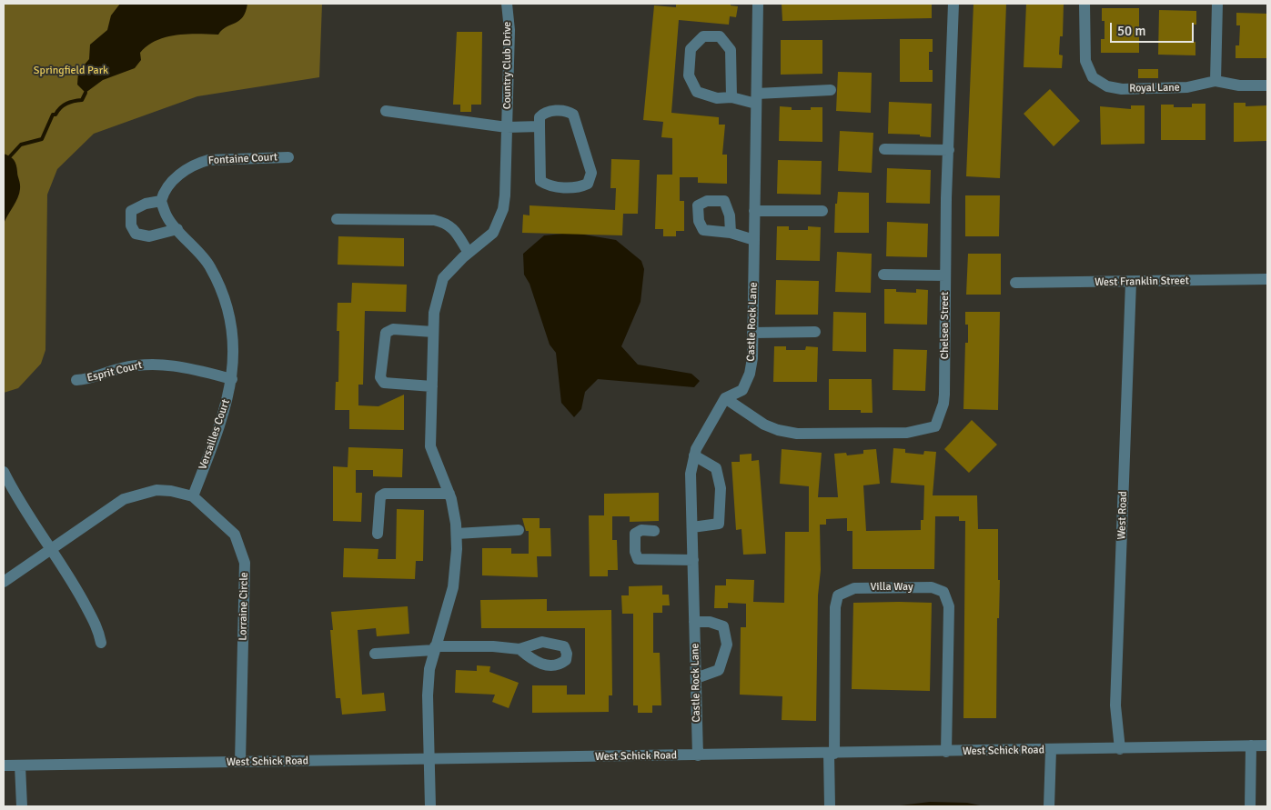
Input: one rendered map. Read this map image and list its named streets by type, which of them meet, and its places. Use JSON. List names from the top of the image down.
{
  "streets": {
    "street": [
      "Country Club Drive",
      "Royal Lane",
      "Fontaine Court",
      "West Franklin Street",
      "Castle Rock Lane",
      "Chelsea Street",
      "Esprit Court",
      "Versailles Court",
      "West Road",
      "Villa Way",
      "Lorraine Circle",
      "West Schick Road"
    ]
  },
  "crossings": [
    ["Country Club Drive", "West Schick Road"],
    ["Fontaine Court", "Versailles Court"],
    ["West Franklin Street", "West Road"],
    ["Castle Rock Lane", "Chelsea Street"],
    ["Castle Rock Lane", "West Schick Road"],
    ["Esprit Court", "Versailles Court"],
    ["Versailles Court", "Lorraine Circle"],
    ["West Road", "West Schick Road"],
    ["Villa Way", "West Schick Road"],
    ["Lorraine Circle", "West Schick Road"]
  ],
  "parks": ["Springfield Park"],
  "scale_bar": "50 m"
}
